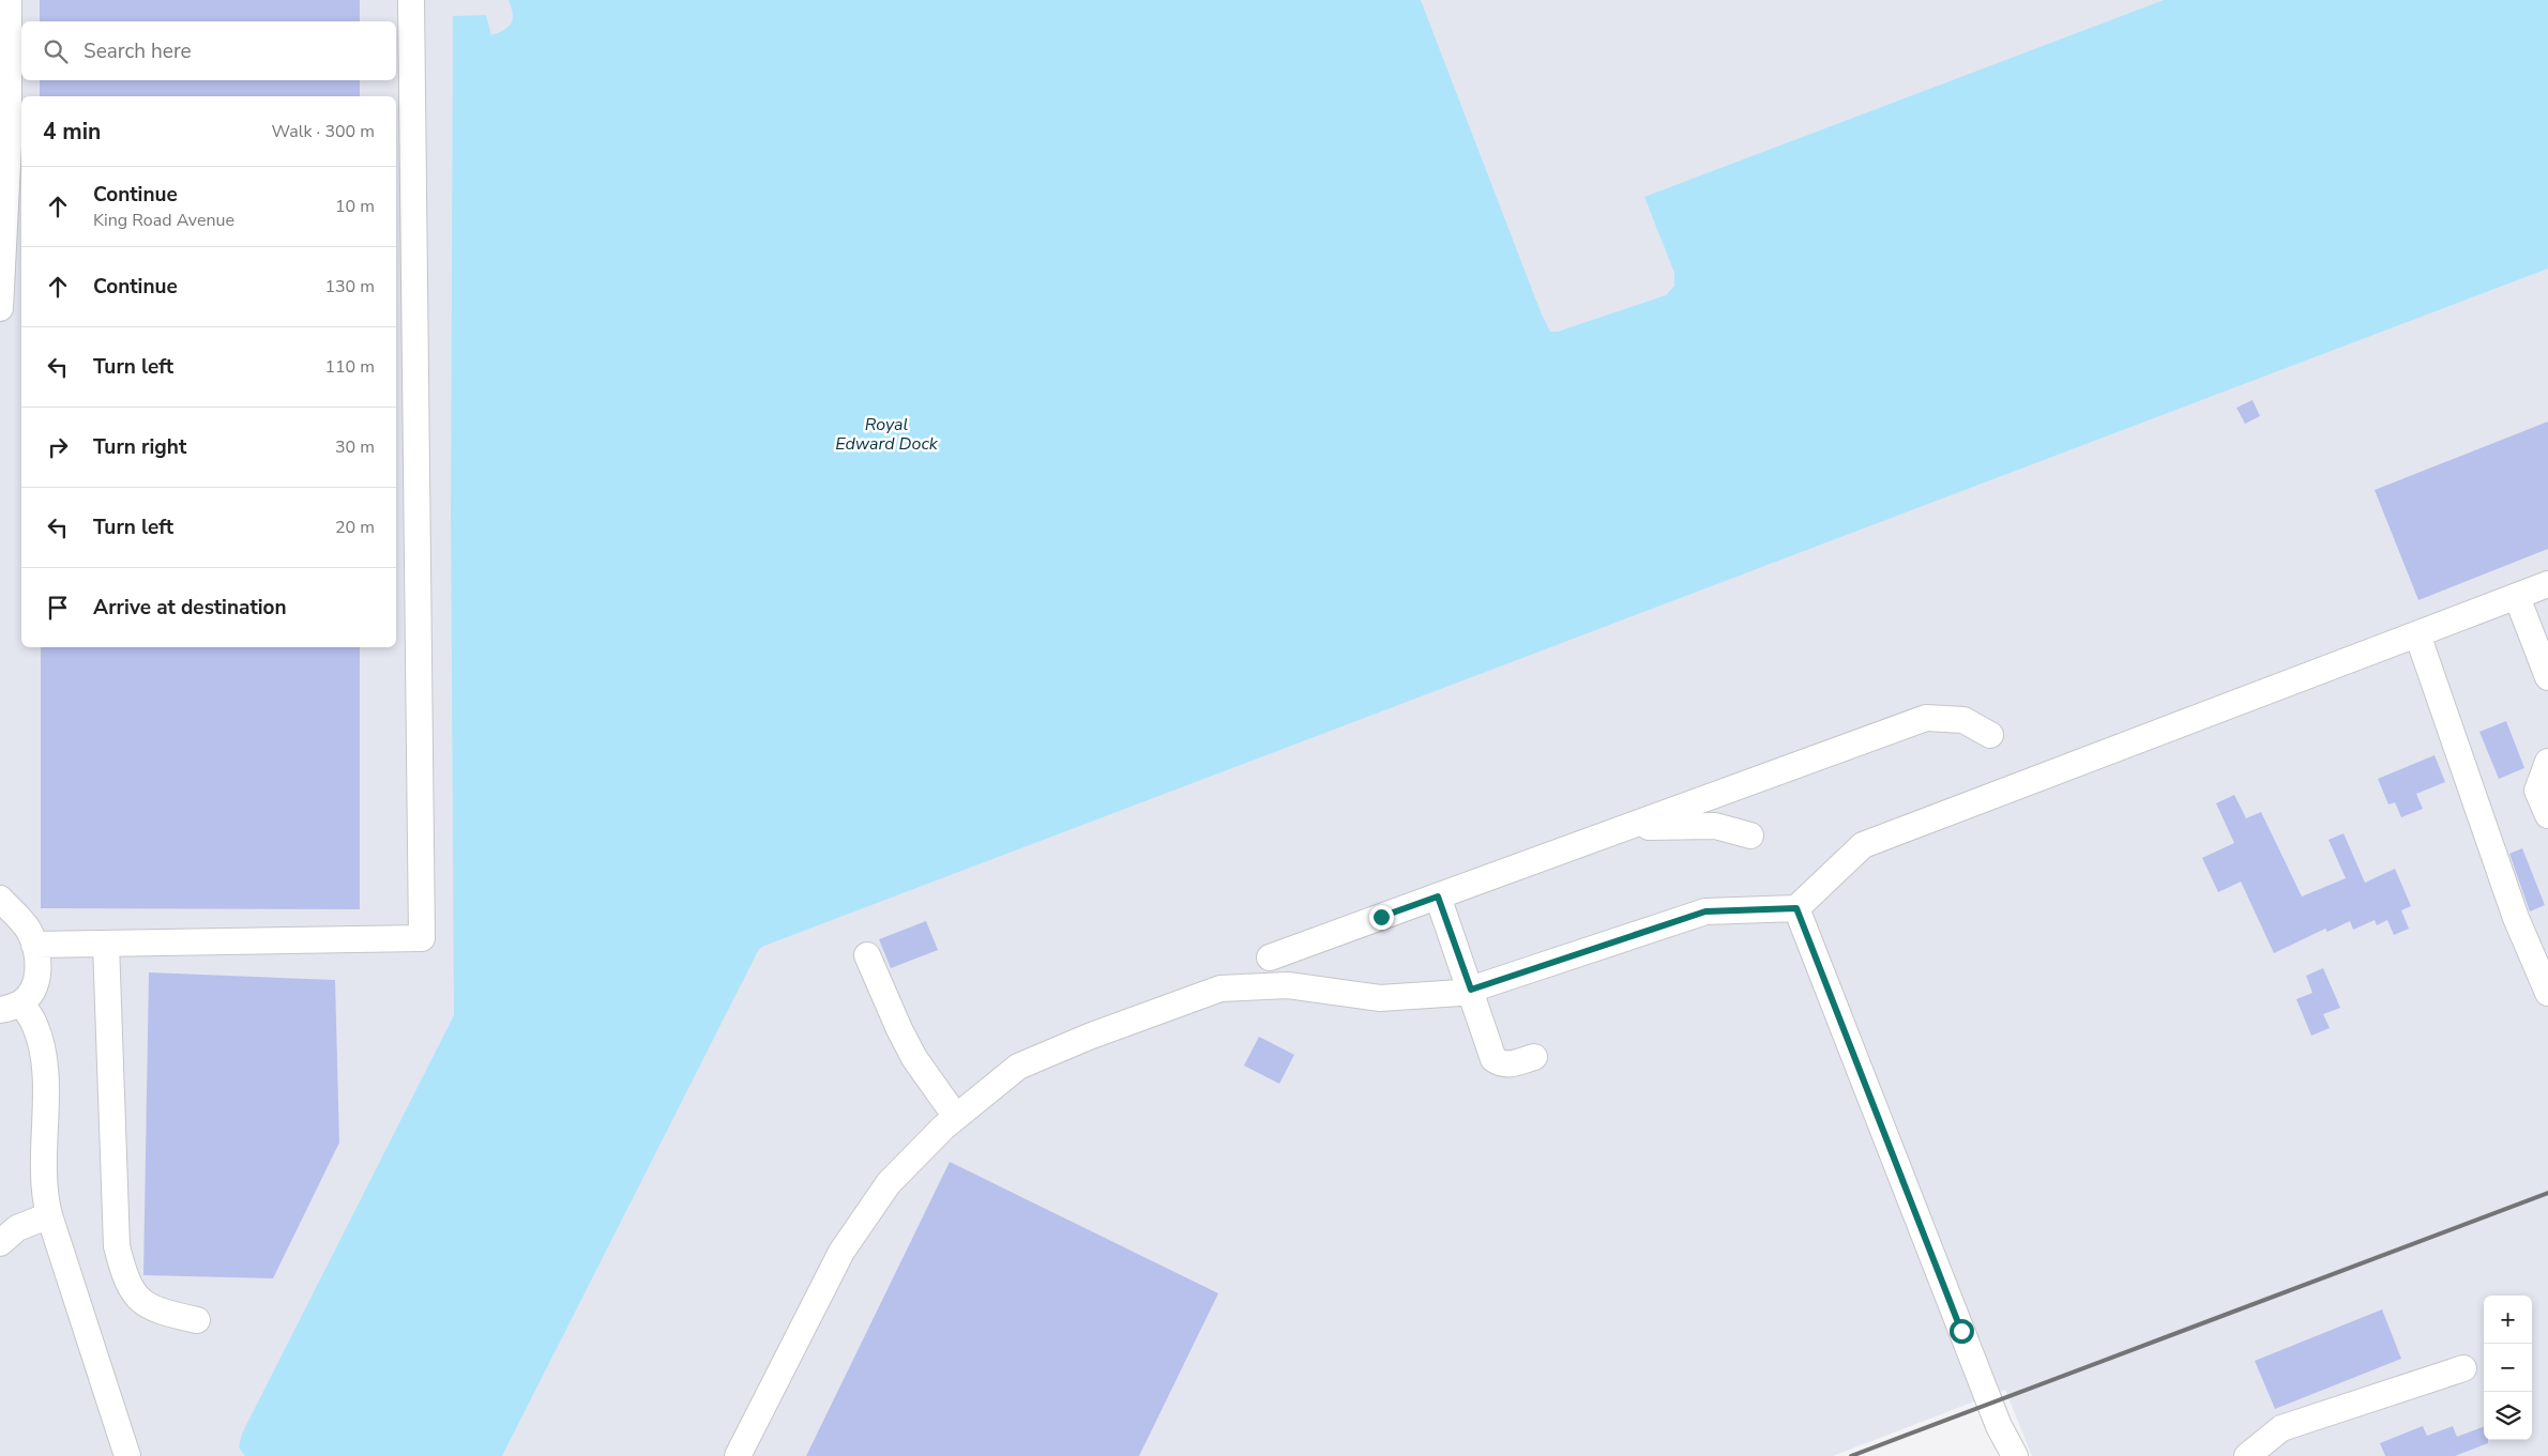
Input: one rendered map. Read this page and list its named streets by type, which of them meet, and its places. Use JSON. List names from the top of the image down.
{
  "water": ["Royal Edward Dock"],
  "page": {
    "search": "Search here",
    "heading": ["4 min", "Walk · 300 m"],
    "list": [
      ["Continue", "King Road Avenue", "10 m"],
      ["Continue", "130 m"],
      ["Turn left", "110 m"],
      ["Turn right", "30 m"],
      ["Turn left", "20 m"],
      "Arrive at destination"
    ],
    "map_buttons": ["+", "−"]
  }
}
